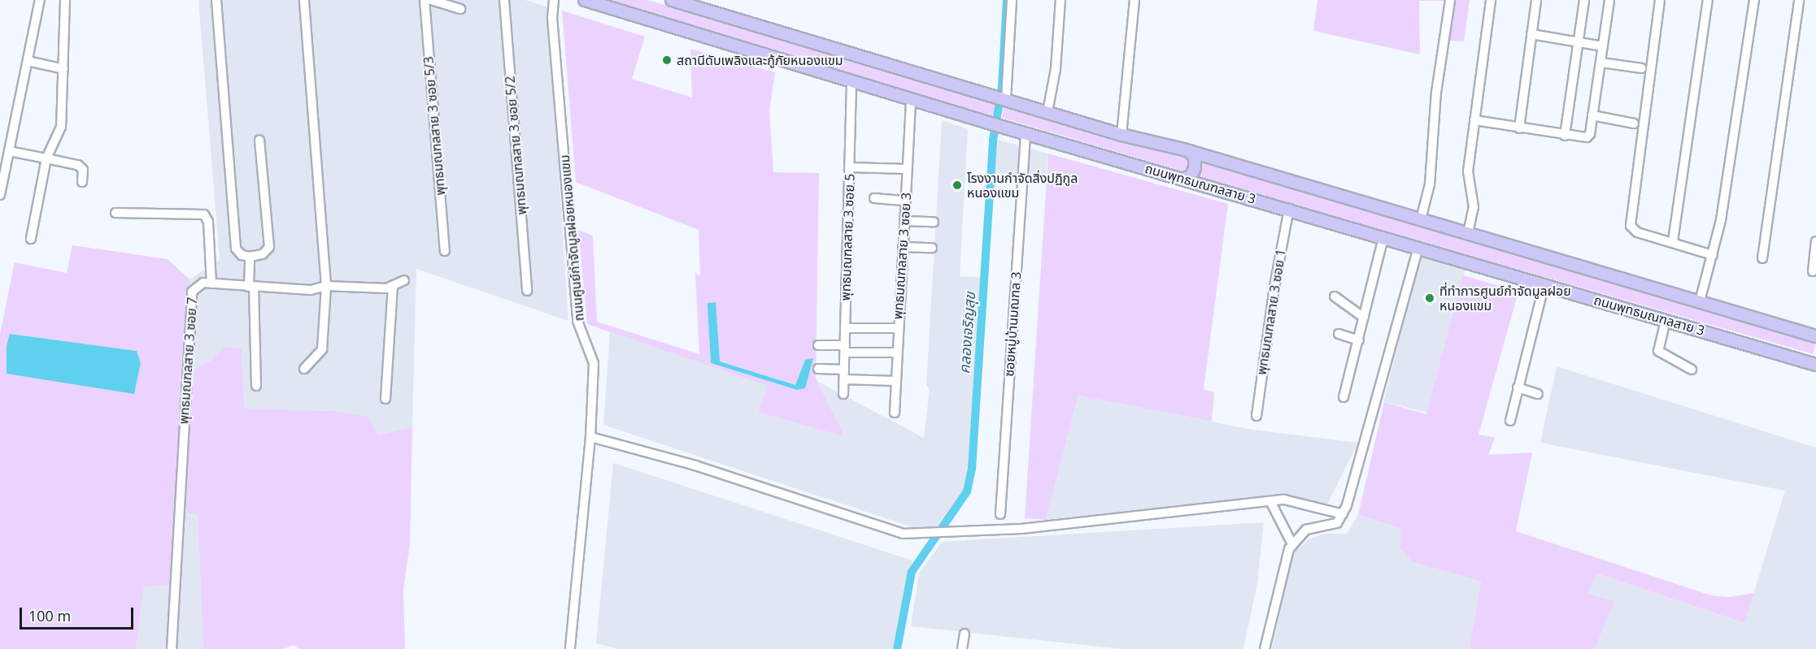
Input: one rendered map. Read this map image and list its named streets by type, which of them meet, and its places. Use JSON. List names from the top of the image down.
{
  "streets": {
    "main road": ["ถนนพุทธมณฑลสาย 3"],
    "street": [
      "พุทธมณฑลสาย 3 ซอย 5/3",
      "พุทธมณฑลสาย 3 ซอย 5/2",
      "พุทธมณฑลสาย 3 ซอย 5",
      "ถนนศูนย์กำจัดมูลฝอยหนองแขม",
      "พุทธมณฑลสาย 3 ซอย 3",
      "พุทธมณฑลสาย 3 ซอย 1",
      "ซอยหมู่บ้านมณฑล 3",
      "พุทธมณฑลสาย 3 ซอย 7"
    ]
  },
  "crossings": [
    ["ถนนพุทธมณฑลสาย 3", "พุทธมณฑลสาย 3 ซอย 5"],
    ["ถนนพุทธมณฑลสาย 3", "พุทธมณฑลสาย 3 ซอย 3"],
    ["ถนนพุทธมณฑลสาย 3", "พุทธมณฑลสาย 3 ซอย 1"],
    ["ถนนพุทธมณฑลสาย 3", "ซอยหมู่บ้านมณฑล 3"]
  ],
  "water": ["คลองเจริญสุข"],
  "places": ["สถานีดับเพลิงและกู้ภัยหนองแขม", "โรงงานกำจัดสิ่งปฏิกูล หนองแขม", "ที่ทำการศูนย์กำจัดมูลฝอย หนองแขม"],
  "scale_bar": "100 m"
}
